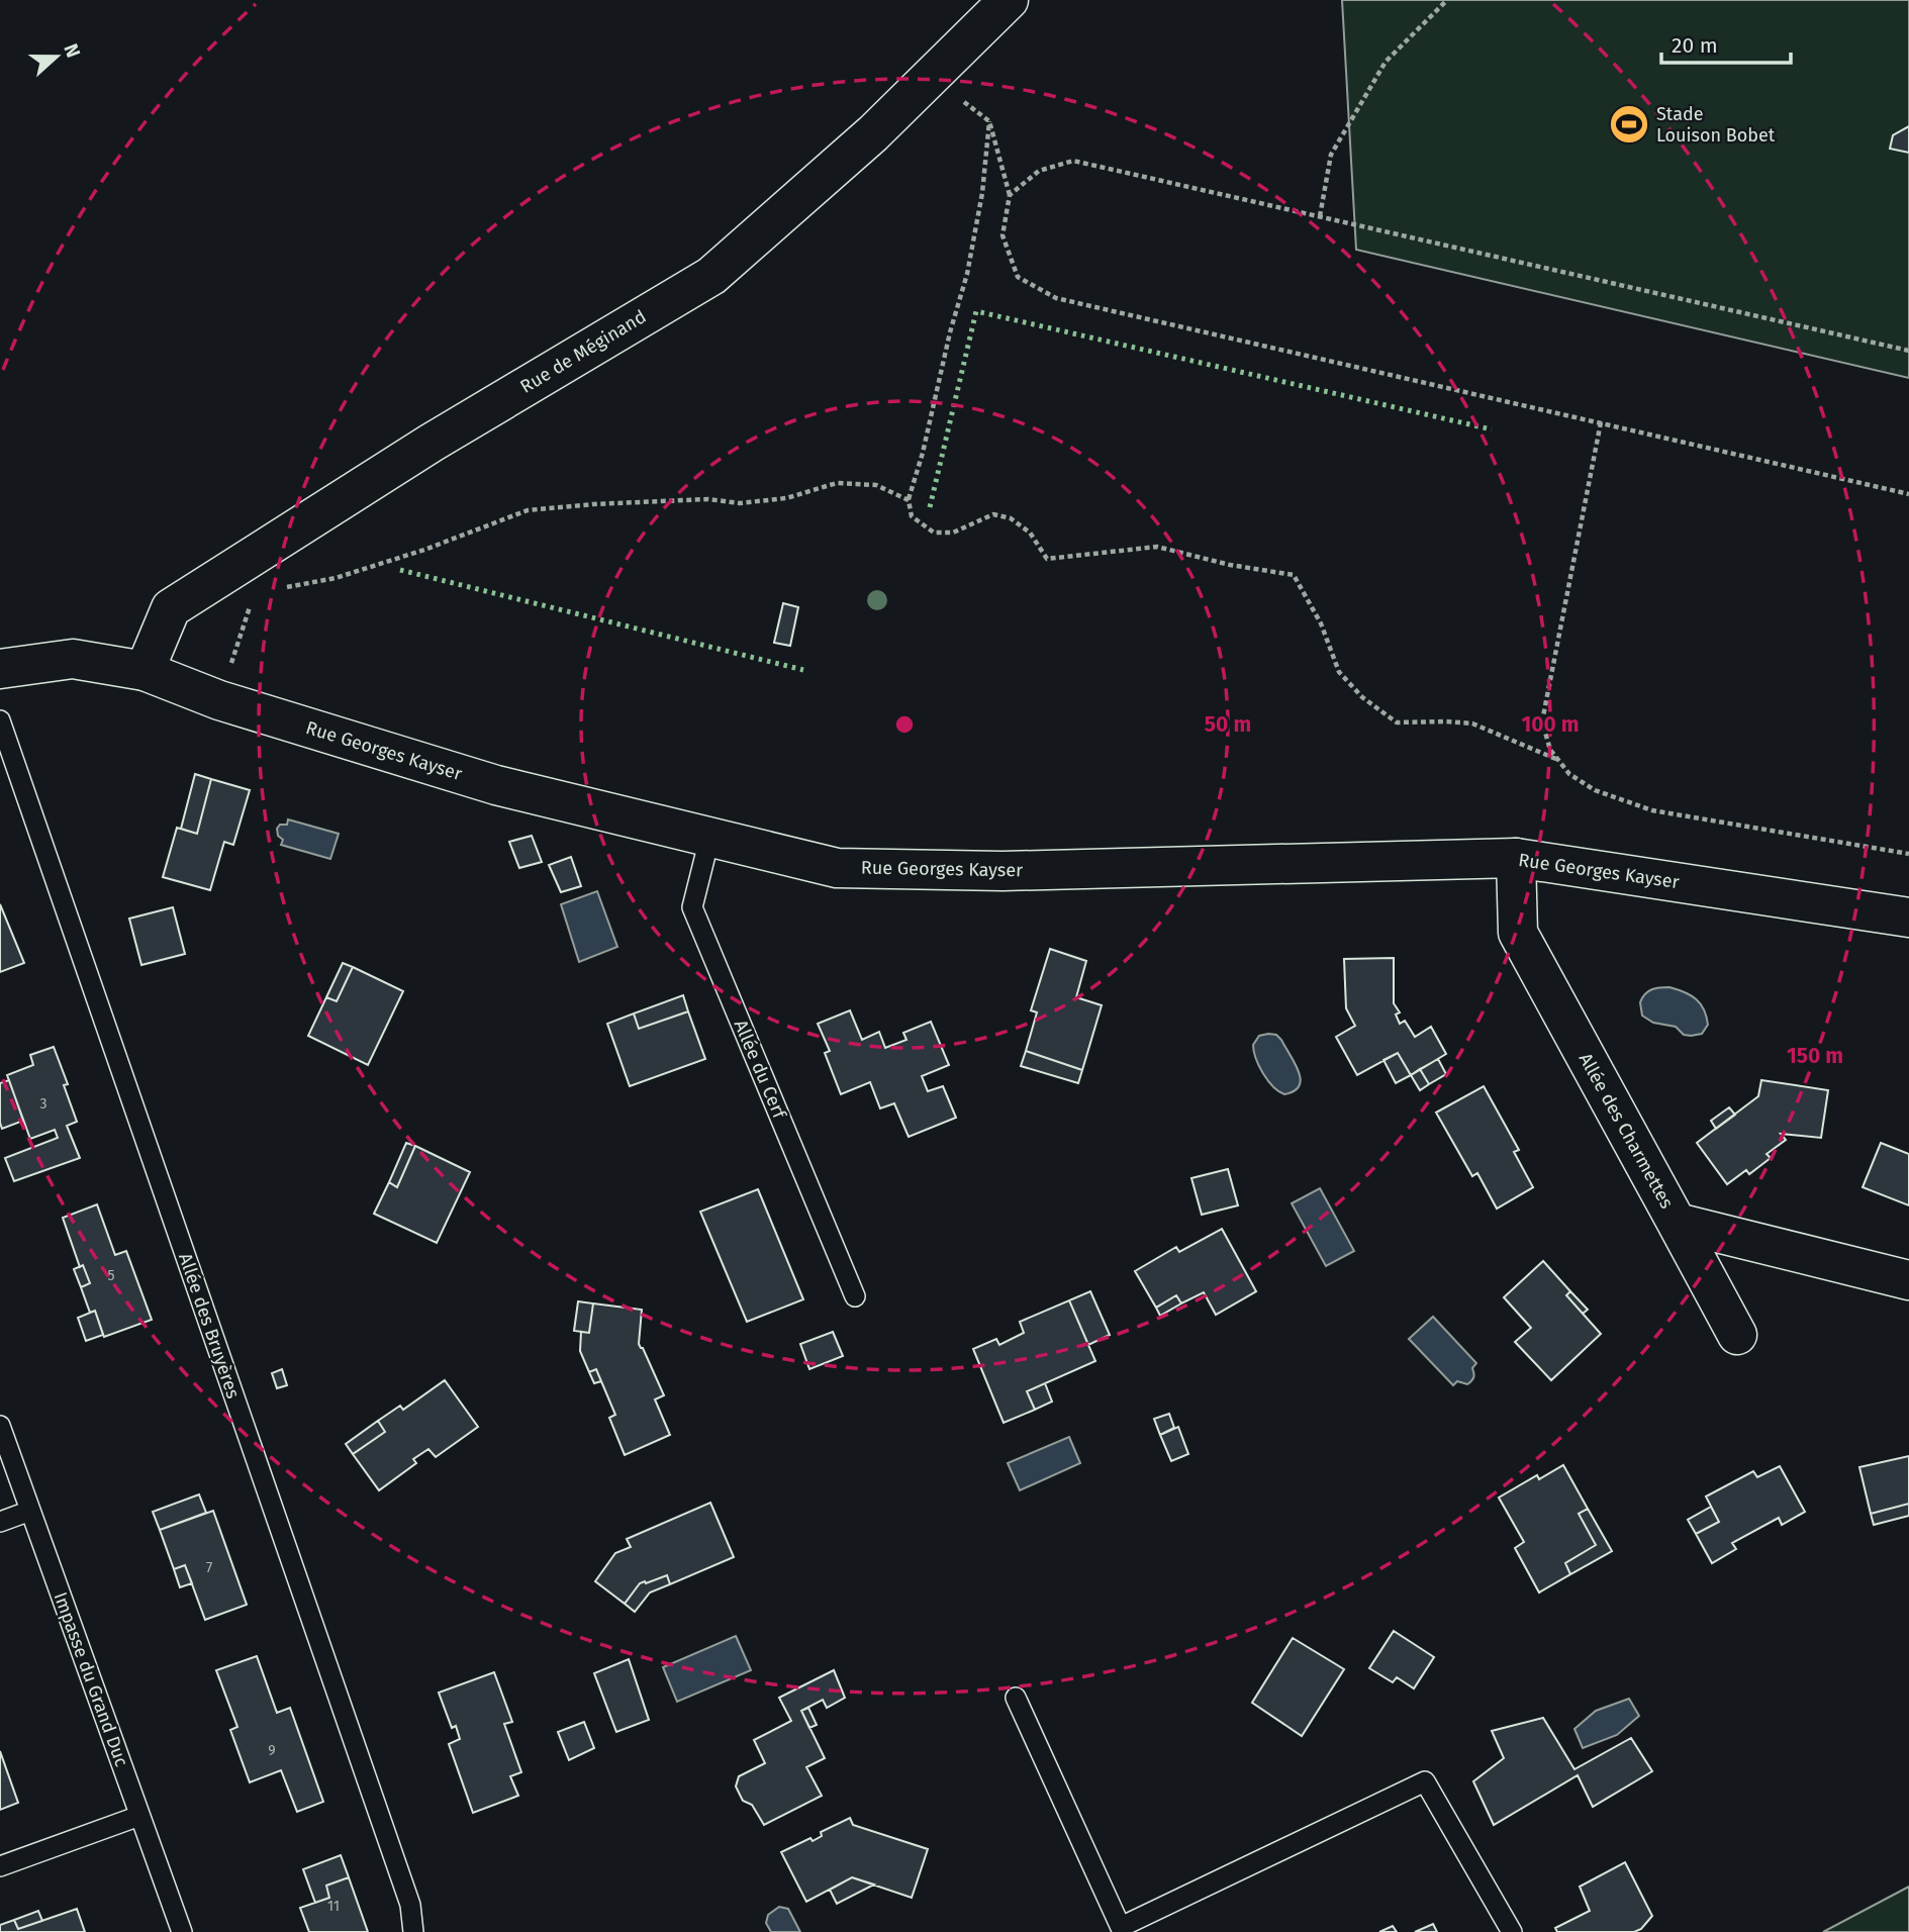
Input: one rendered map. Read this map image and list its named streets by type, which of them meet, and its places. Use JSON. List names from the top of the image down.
{
  "streets": {
    "street": ["Rue de Méginand", "Rue Georges Kayser", "Allée des Charmettes"],
    "lane": ["Allée du Cerf", "Allée des Bruyères", "Impasse du Grand Duc"]
  },
  "crossings": [
    ["Rue de Méginand", "Rue Georges Kayser"],
    ["Rue Georges Kayser", "Allée du Cerf"],
    ["Rue Georges Kayser", "Allée des Charmettes"]
  ],
  "places": {
    "sports": ["Stade Louison Bobet"]
  },
  "house_numbers": [
    "3",
    "5",
    "7",
    "9",
    "11"
  ],
  "scale_bar": "20 m",
  "north": "right",
  "rings": ["50 m", "100 m", "150 m"]
}
